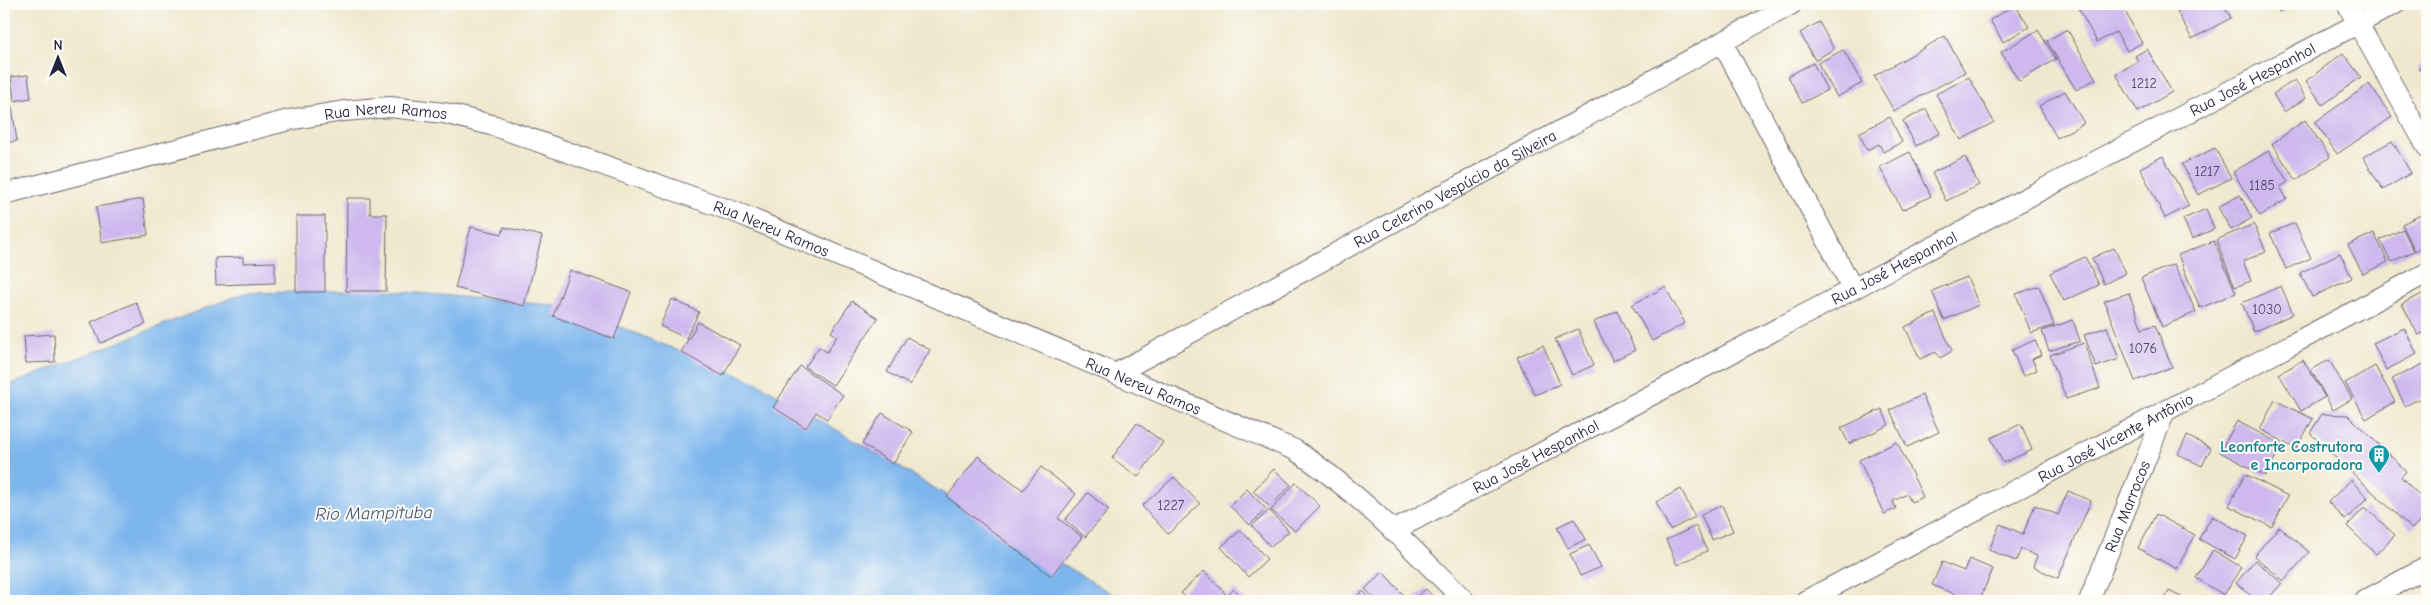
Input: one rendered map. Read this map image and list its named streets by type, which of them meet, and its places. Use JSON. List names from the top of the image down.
{
  "streets": {
    "street": [
      "Rua José Hespanhol",
      "Rua Nereu Ramos",
      "Rua Celerino Vespúcio da Silveira",
      "Rua José Vicente Antônio",
      "Rua Marrocos"
    ]
  },
  "crossings": [
    ["Rua José Hespanhol", "Rua Nereu Ramos"],
    ["Rua Nereu Ramos", "Rua Celerino Vespúcio da Silveira"],
    ["Rua José Vicente Antônio", "Rua Marrocos"]
  ],
  "water": ["Rio Mampituba"],
  "places": {
    "building": ["Leonforte Costrutora e Incorporadora"]
  },
  "house_numbers": [
    "1212",
    "1217",
    "1185",
    "1030",
    "1076",
    "1227"
  ],
  "north": "top"
}
